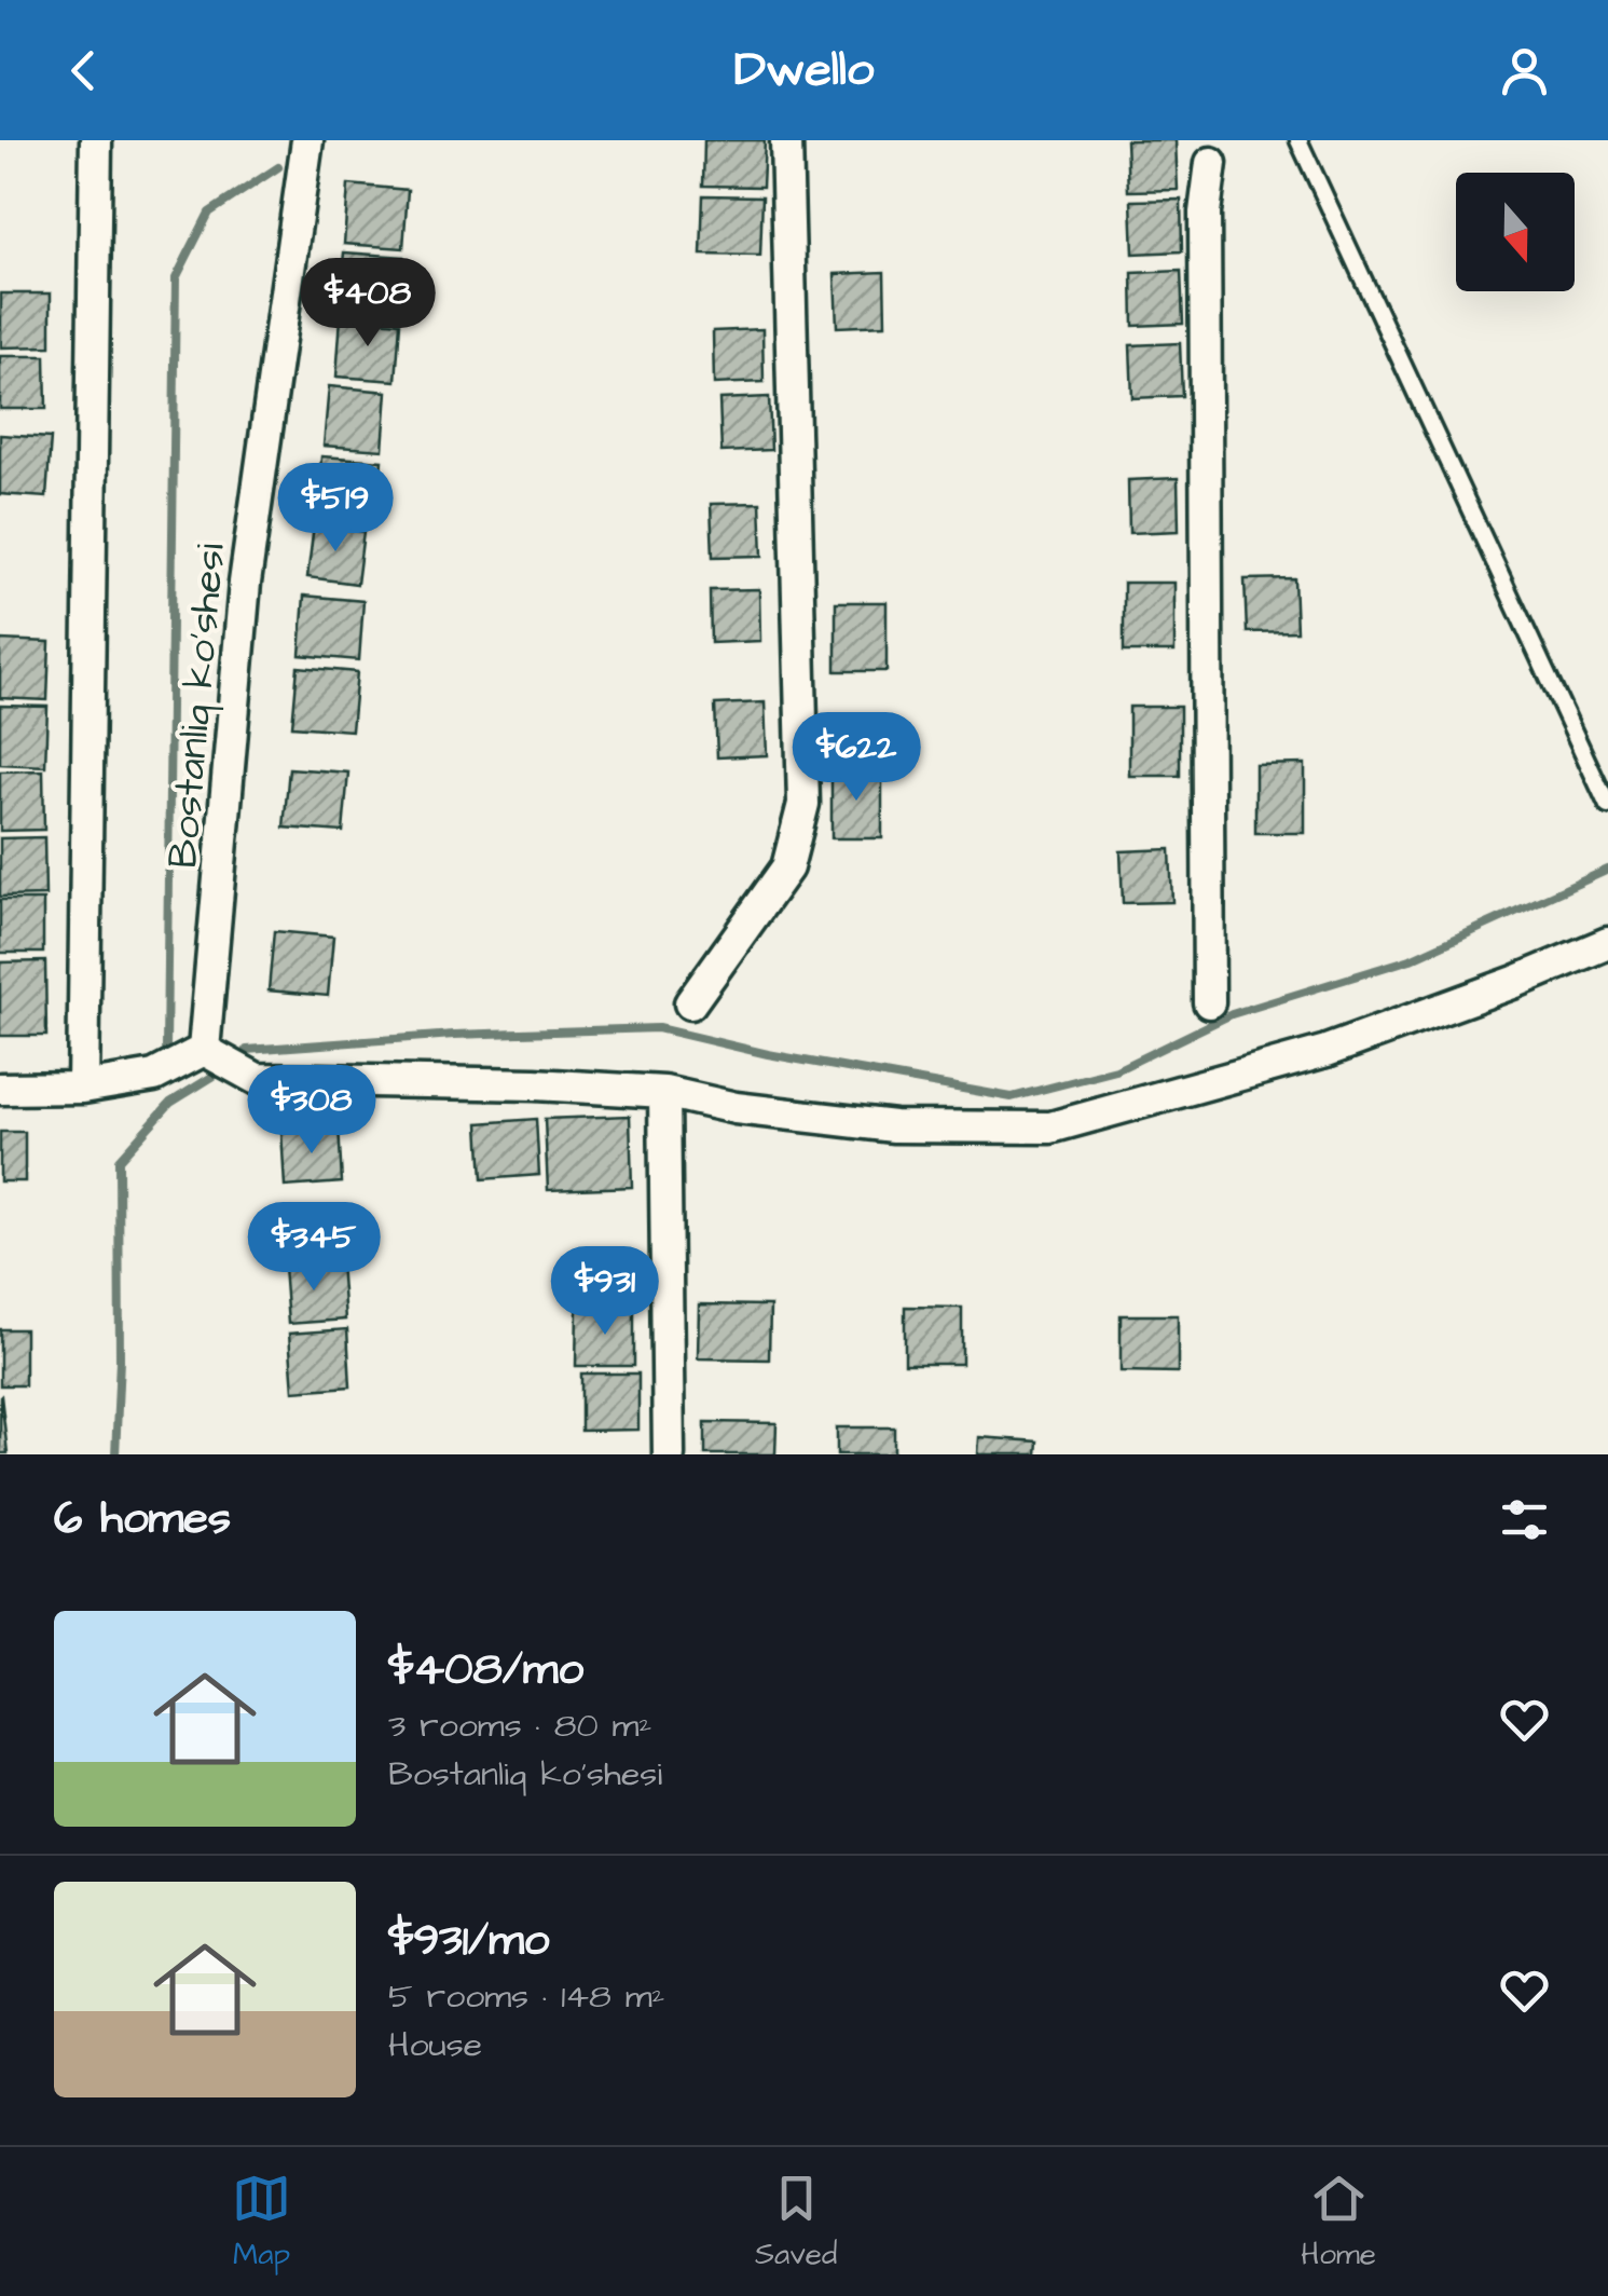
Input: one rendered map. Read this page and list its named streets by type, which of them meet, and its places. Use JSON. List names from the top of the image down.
{
  "streets": {
    "street": ["Bostanliq ko'shesi"]
  },
  "north": "bottom",
  "page": {
    "header": "Dwello",
    "price": [
      "$408",
      "$519",
      "$622",
      "$308",
      "$345",
      "$931"
    ],
    "heading": "6 homes",
    "list": [
      {
        "name": "$408/mo",
        "note": "3 rooms · 80 m² · Bostanliq ko'shesi"
      },
      {
        "name": "$931/mo",
        "note": "5 rooms · 148 m² · House"
      }
    ],
    "tabs": ["Map", "Saved", "Home"]
  }
}
